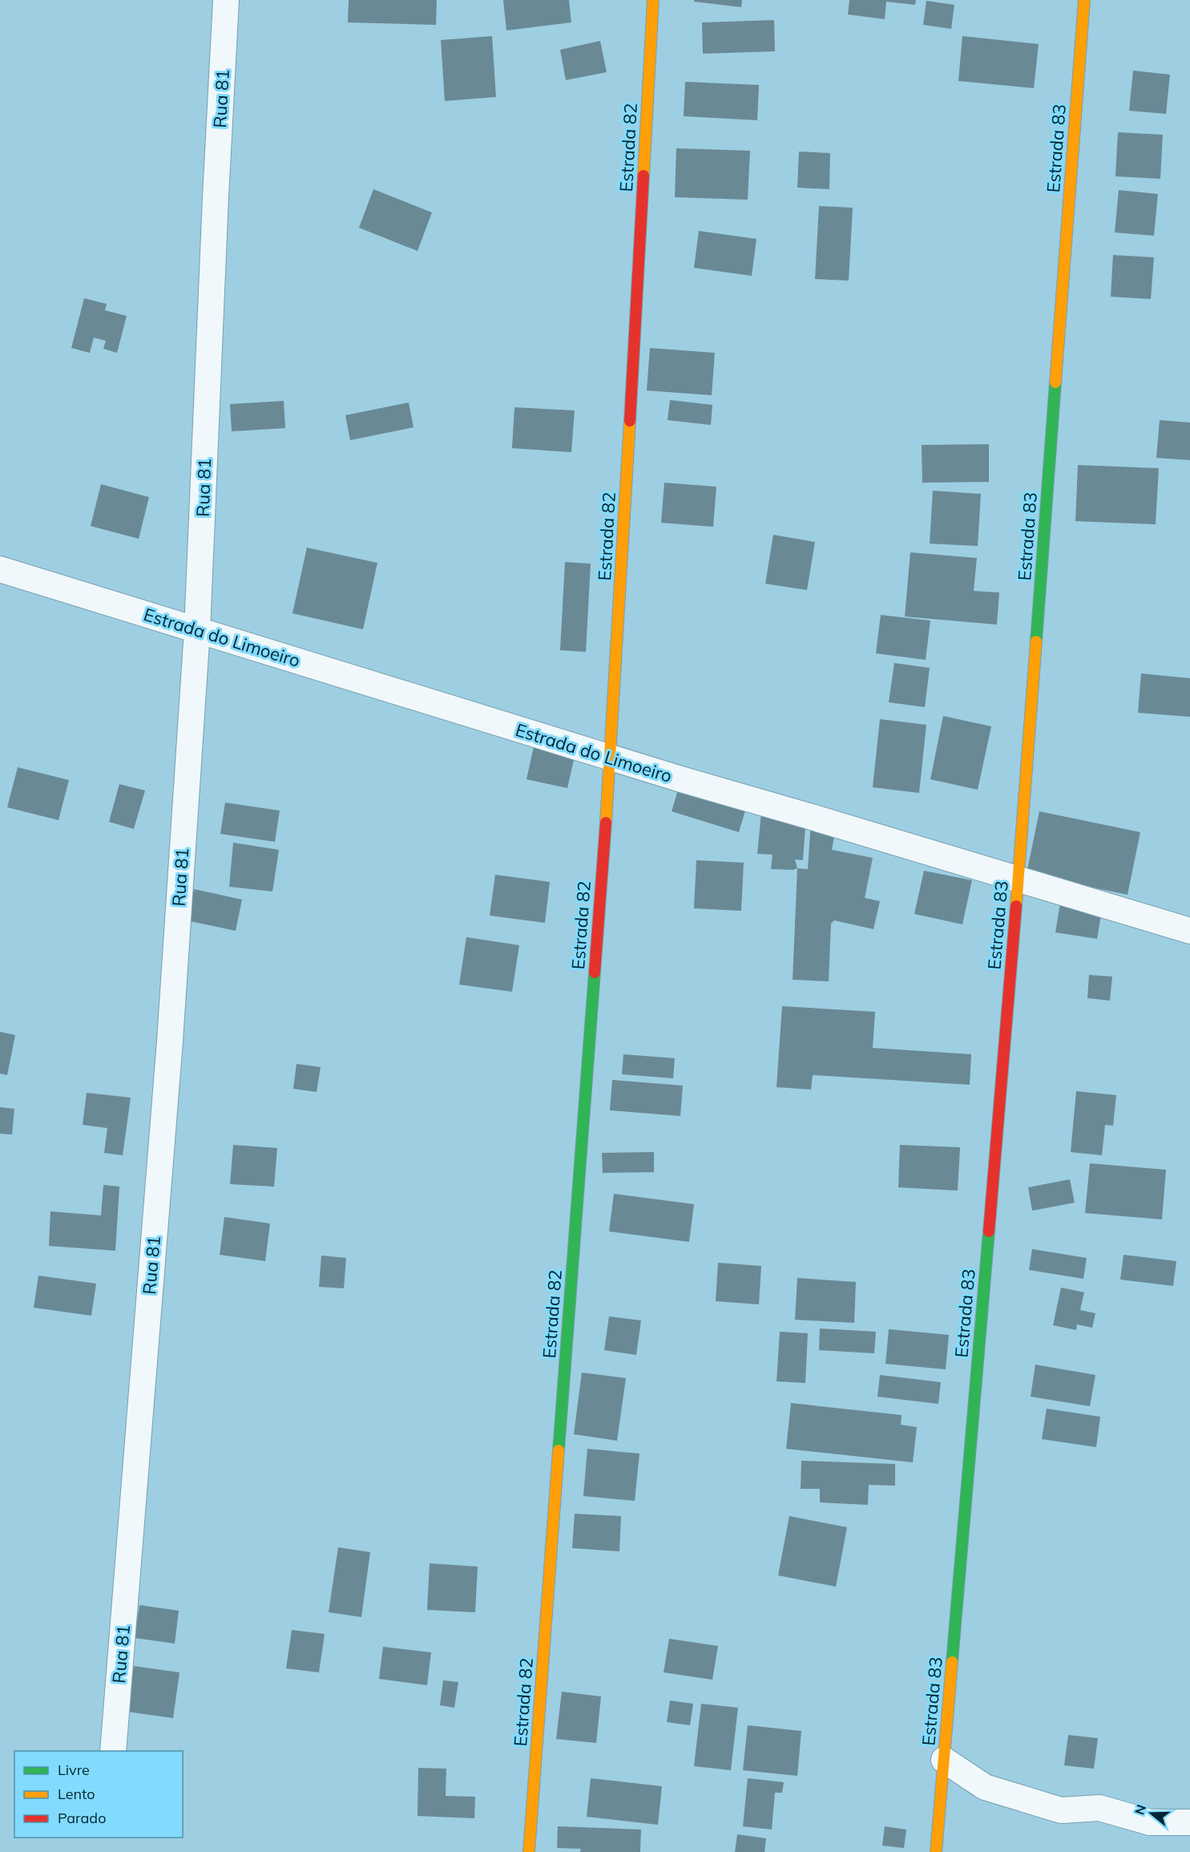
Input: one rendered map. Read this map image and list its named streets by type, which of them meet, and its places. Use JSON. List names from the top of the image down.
{
  "streets": {
    "street": [
      "Rua 81",
      "Estrada 82",
      "Estrada 83",
      "Estrada do Limoeiro"
    ]
  },
  "crossings": [
    ["Rua 81", "Estrada do Limoeiro"],
    ["Estrada 82", "Estrada do Limoeiro"],
    ["Estrada 83", "Estrada do Limoeiro"]
  ],
  "legend": ["Livre", "Lento", "Parado"],
  "north": "left"
}
